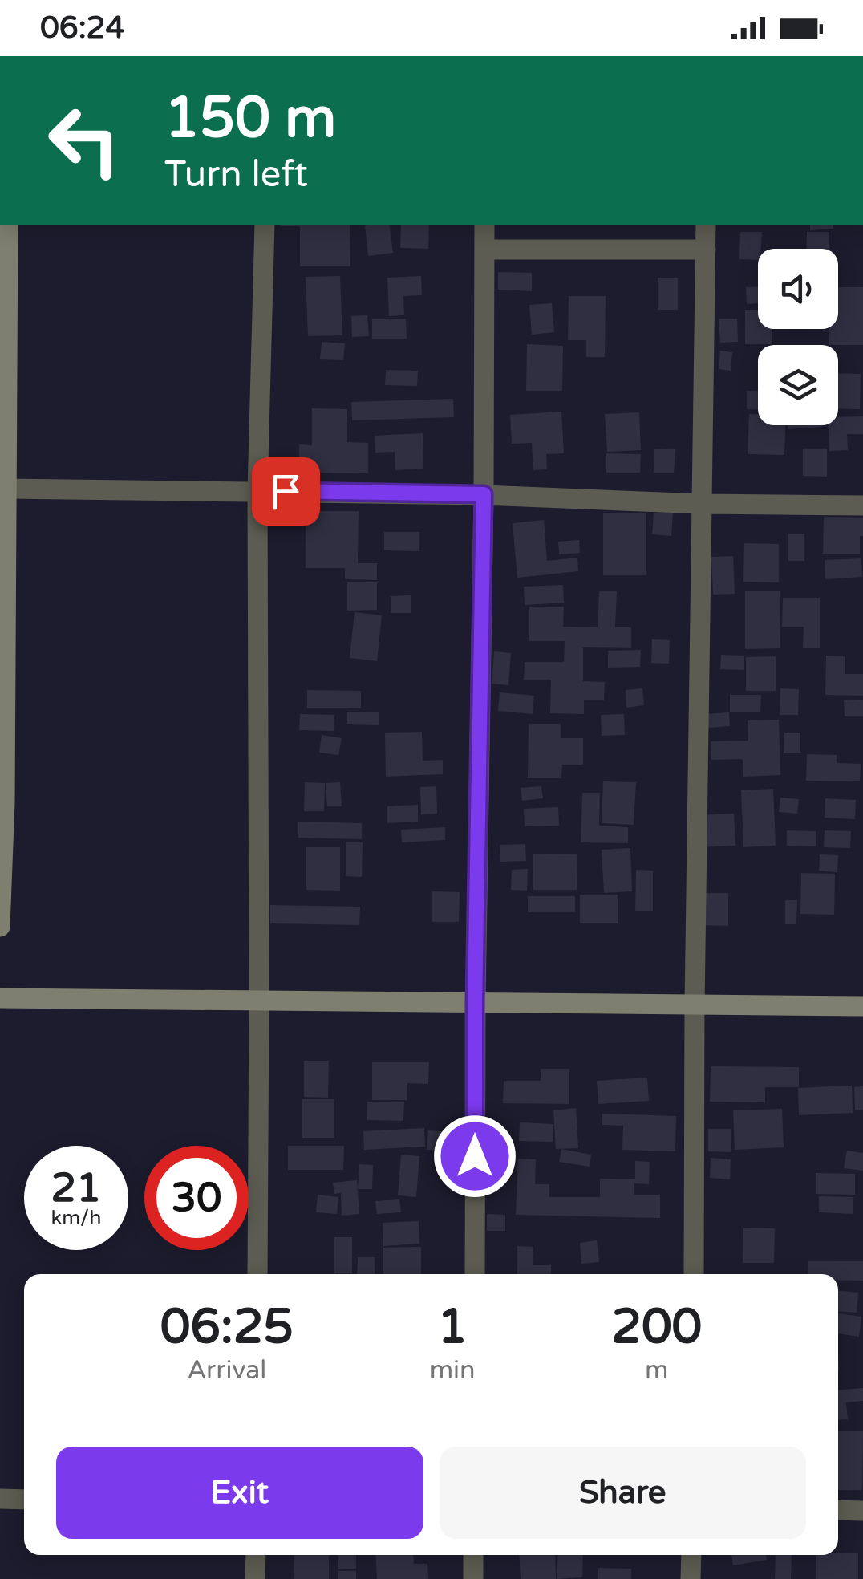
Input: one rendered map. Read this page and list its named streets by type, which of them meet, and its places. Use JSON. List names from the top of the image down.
{
  "page": {
    "status": "06:24",
    "turn": ["150 m", "Turn left"],
    "speed": "21 km/h",
    "limit": "30",
    "eta": [
      "06:25",
      "Arrival",
      "1",
      "min",
      "200",
      "m"
    ],
    "buttons": ["Exit", "Share"]
  }
}
